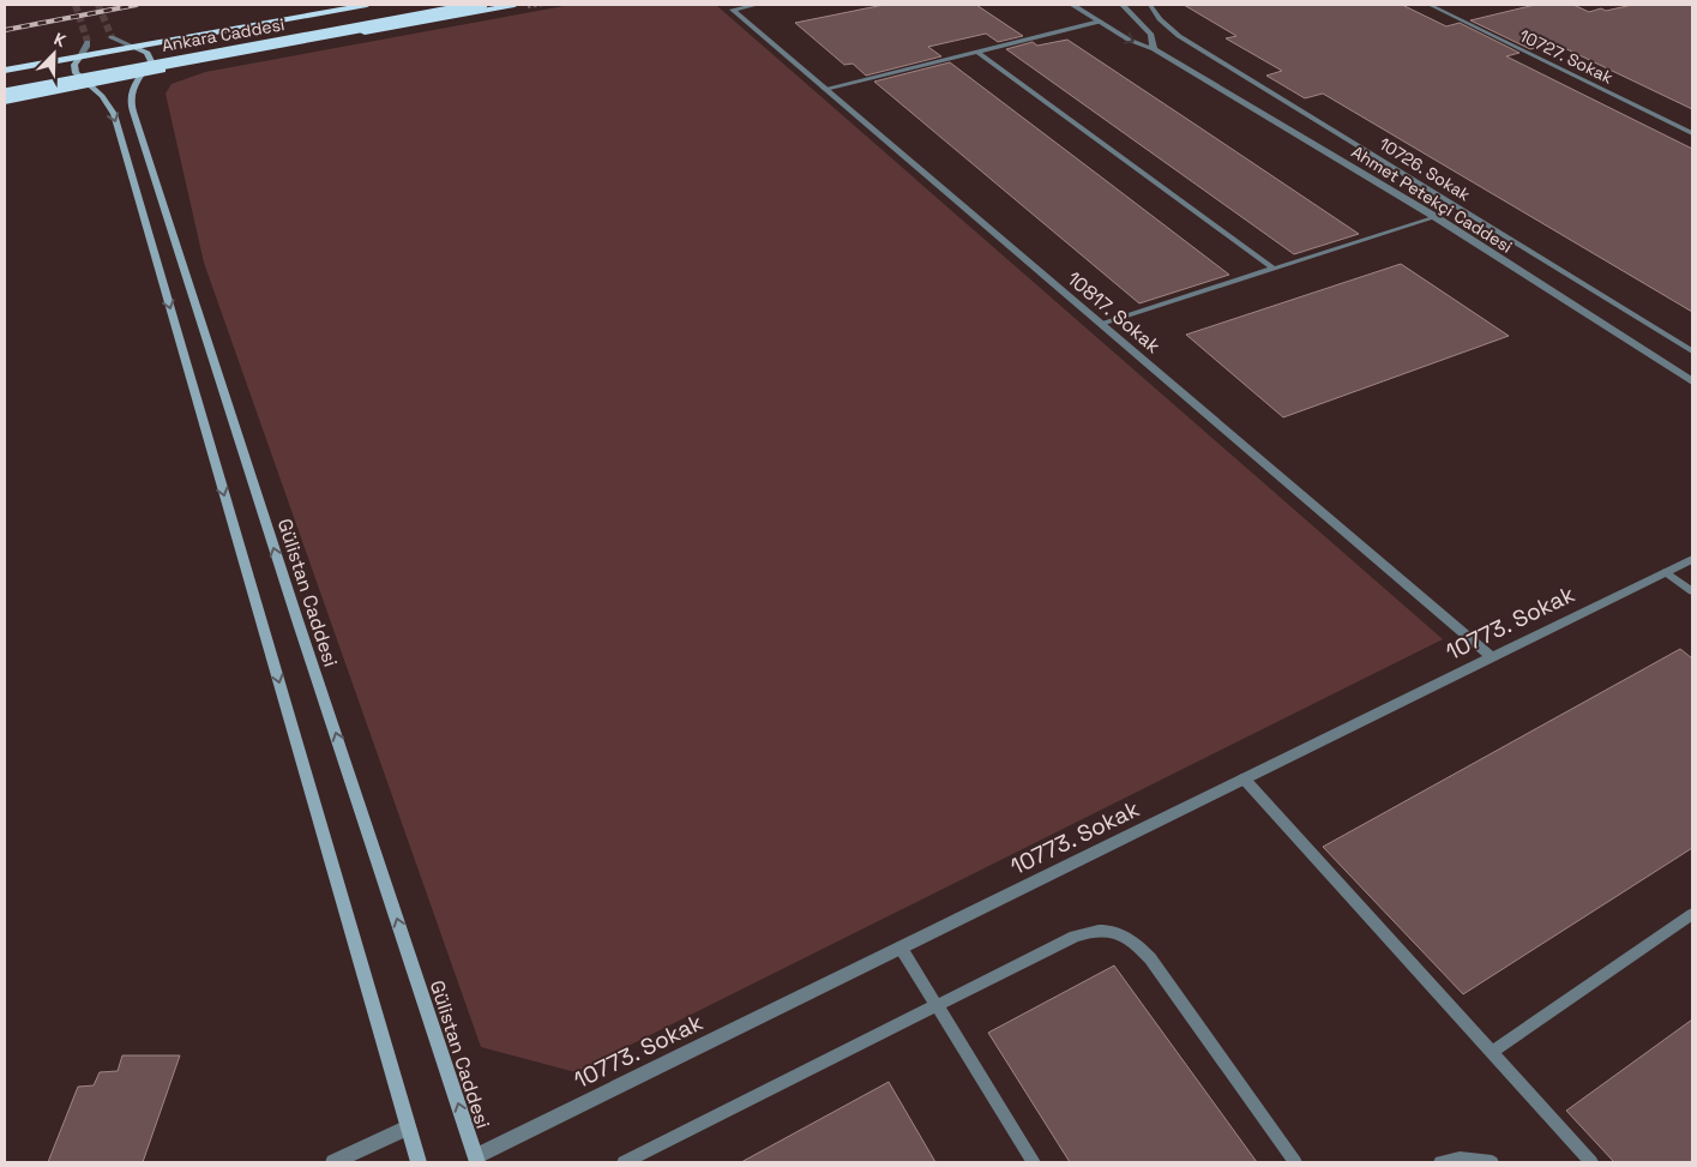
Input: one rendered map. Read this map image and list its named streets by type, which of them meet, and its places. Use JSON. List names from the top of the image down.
{
  "streets": {
    "highway": ["Ankara Caddesi"],
    "main road": ["Gülistan Caddesi"],
    "street": ["Ahmet Petekçi Caddesi", "10817. Sokak", "10773. Sokak"],
    "lane": ["10727. Sokak", "10726. Sokak"]
  },
  "crossings": [
    ["10817. Sokak", "10773. Sokak"],
    ["Gülistan Caddesi", "10773. Sokak"]
  ],
  "north": "top right"
}
